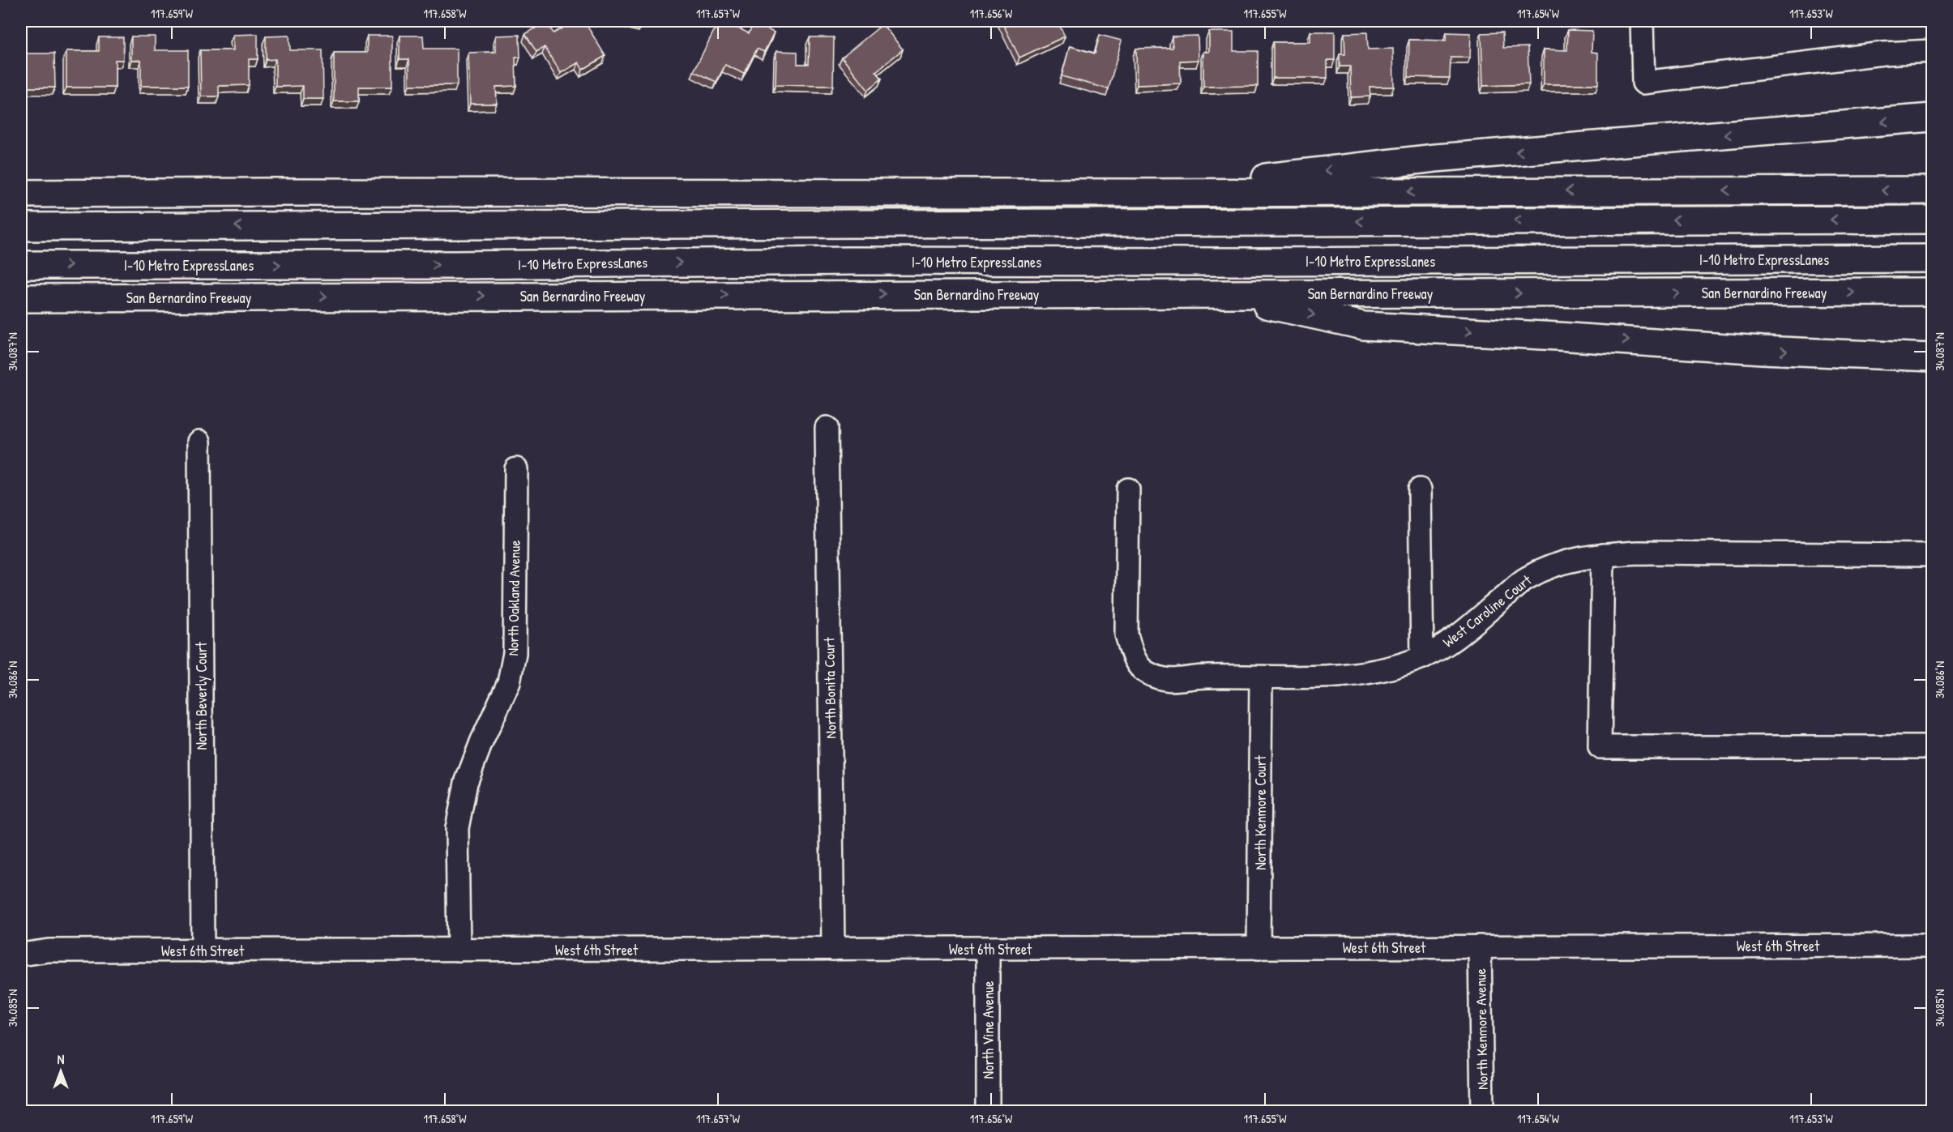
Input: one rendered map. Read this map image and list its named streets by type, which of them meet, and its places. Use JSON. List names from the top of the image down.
{
  "streets": {
    "highway": ["I-10 Metro ExpressLanes", "San Bernardino Freeway"],
    "street": [
      "North Oakland Avenue",
      "West Caroline Court",
      "North Bonita Court",
      "North Beverly Court",
      "North Kenmore Court",
      "West 6th Street",
      "North Kenmore Avenue",
      "North Vine Avenue"
    ]
  },
  "crossings": [
    ["North Oakland Avenue", "West 6th Street"],
    ["West Caroline Court", "North Kenmore Court"],
    ["North Bonita Court", "West 6th Street"],
    ["North Beverly Court", "West 6th Street"],
    ["North Kenmore Court", "West 6th Street"],
    ["West 6th Street", "North Kenmore Avenue"],
    ["West 6th Street", "North Vine Avenue"]
  ],
  "north": "top",
  "coordinates": [
    "117.659°W",
    "117.658°W",
    "117.657°W",
    "117.656°W",
    "117.655°W",
    "117.654°W",
    "117.653°W",
    "34.087°N",
    "34.086°N",
    "34.085°N"
  ]
}
